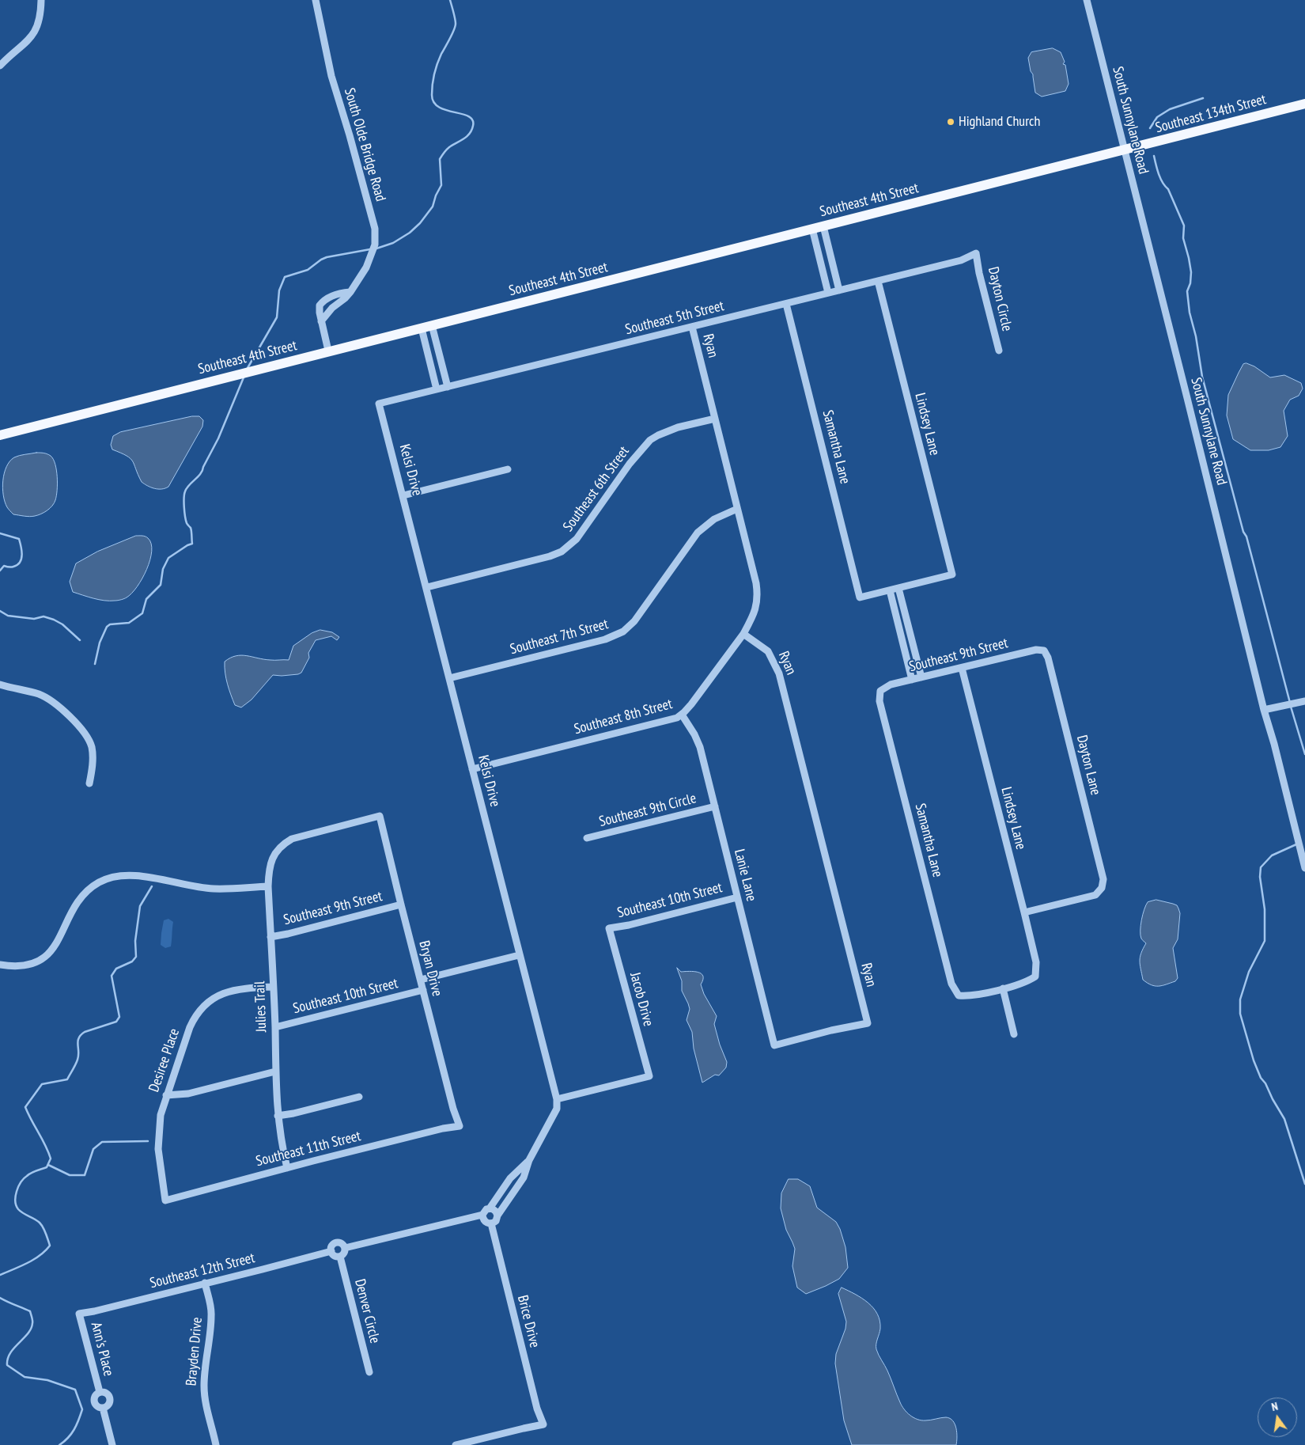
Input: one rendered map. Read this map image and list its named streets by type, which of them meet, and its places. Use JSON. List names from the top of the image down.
{
  "streets": {
    "main road": ["Southeast 134th Street", "Southeast 4th Street"],
    "street": [
      "South Sunnylane Road",
      "South Olde Bridge Road",
      "Dayton Circle",
      "Southeast 5th Street",
      "Ryan",
      "Lindsey Lane",
      "Samantha Lane",
      "Kelsi Drive",
      "Southeast 6th Street",
      "Southeast 7th Street",
      "Southeast 9th Street",
      "Southeast 8th Street",
      "Dayton Lane",
      "Southeast 9th Circle",
      "Lanie Lane",
      "Southeast 10th Street",
      "Bryan Drive",
      "Jacob Drive",
      "Julies Trail",
      "Desiree Place",
      "Southeast 11th Street",
      "Southeast 12th Street",
      "Denver Circle",
      "Brice Drive",
      "Ann's Place",
      "Brayden Drive"
    ]
  },
  "crossings": [
    ["Southeast 134th Street", "South Sunnylane Road"],
    ["Southeast 134th Street", "Southeast 4th Street"],
    ["South Sunnylane Road", "Southeast 4th Street"],
    ["Dayton Circle", "Southeast 5th Street"],
    ["Southeast 5th Street", "Ryan"],
    ["Southeast 5th Street", "Lindsey Lane"],
    ["Southeast 5th Street", "Samantha Lane"],
    ["Southeast 5th Street", "Kelsi Drive"],
    ["Ryan", "Southeast 6th Street"],
    ["Ryan", "Southeast 7th Street"],
    ["Ryan", "Southeast 8th Street"],
    ["Ryan", "Lanie Lane"],
    ["Lindsey Lane", "Samantha Lane"],
    ["Lindsey Lane", "Southeast 9th Street"],
    ["Lindsey Lane", "Dayton Lane"],
    ["Samantha Lane", "Southeast 9th Street"],
    ["Kelsi Drive", "Southeast 6th Street"],
    ["Kelsi Drive", "Southeast 7th Street"],
    ["Kelsi Drive", "Southeast 8th Street"],
    ["Kelsi Drive", "Jacob Drive"],
    ["Kelsi Drive", "Brice Drive"],
    ["Southeast 9th Street", "Dayton Lane"],
    ["Southeast 9th Street", "Bryan Drive"],
    ["Southeast 9th Street", "Julies Trail"],
    ["Southeast 8th Street", "Lanie Lane"],
    ["Southeast 9th Circle", "Lanie Lane"],
    ["Lanie Lane", "Southeast 10th Street"],
    ["Southeast 10th Street", "Bryan Drive"],
    ["Southeast 10th Street", "Jacob Drive"],
    ["Southeast 10th Street", "Julies Trail"],
    ["Bryan Drive", "Julies Trail"],
    ["Bryan Drive", "Southeast 11th Street"],
    ["Julies Trail", "Desiree Place"],
    ["Julies Trail", "Southeast 11th Street"],
    ["Desiree Place", "Southeast 11th Street"],
    ["Southeast 12th Street", "Denver Circle"],
    ["Southeast 12th Street", "Ann's Place"],
    ["Southeast 12th Street", "Brayden Drive"]
  ],
  "places": ["Highland Church"],
  "north": "top"
}
